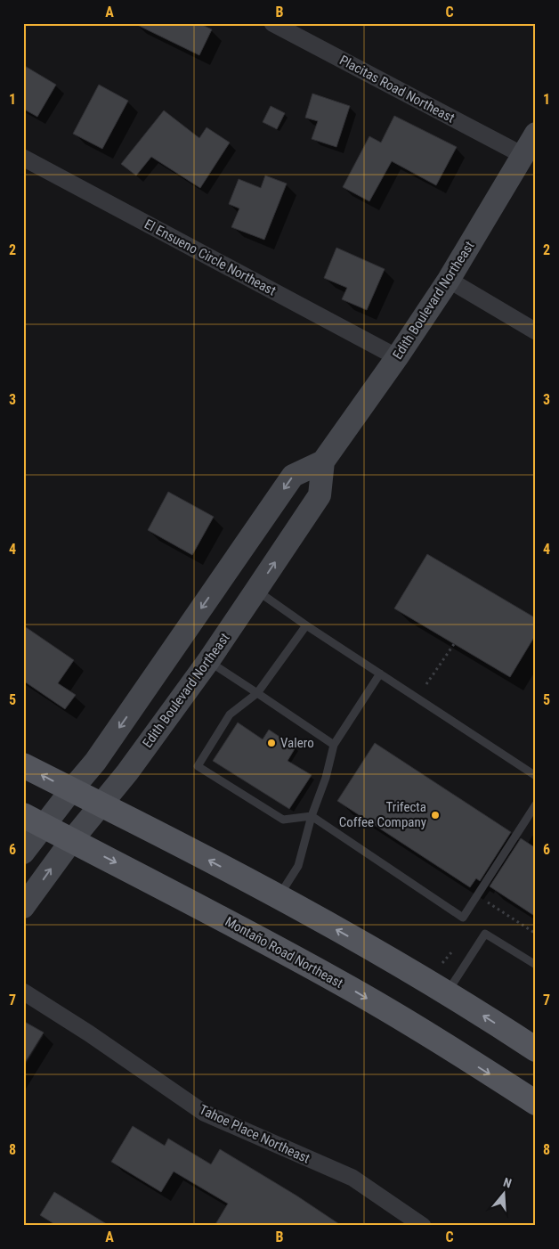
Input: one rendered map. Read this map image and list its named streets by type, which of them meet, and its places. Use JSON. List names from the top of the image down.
{
  "streets": {
    "main road": ["Montaño Road Northeast"],
    "street": [
      "Placitas Road Northeast",
      "El Ensueno Circle Northeast",
      "Edith Boulevard Northeast",
      "Tahoe Place Northeast"
    ]
  },
  "crossings": [
    ["Placitas Road Northeast", "Edith Boulevard Northeast"],
    ["El Ensueno Circle Northeast", "Edith Boulevard Northeast"],
    ["Edith Boulevard Northeast", "Montaño Road Northeast"]
  ],
  "places": ["Valero", "Trifecta Coffee Company"],
  "north": "top",
  "grid": {
    "columns": ["A", "B", "C"],
    "rows": [
      "1",
      "2",
      "3",
      "4",
      "5",
      "6",
      "7",
      "8"
    ]
  }
}
